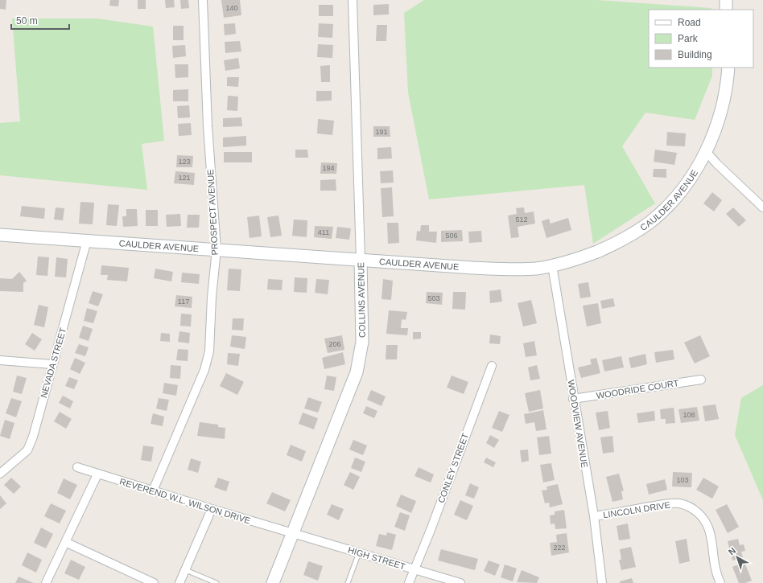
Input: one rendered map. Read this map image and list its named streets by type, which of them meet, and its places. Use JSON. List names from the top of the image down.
{
  "streets": {
    "street": [
      "CAULDER AVENUE",
      "PROSPECT AVENUE",
      "COLLINS AVENUE",
      "NEVADA STREET",
      "WOODRIDE COURT",
      "WOODVIEW AVENUE",
      "CONLEY STREET",
      "REVEREND W.L. WILSON DRIVE",
      "LINCOLN DRIVE",
      "HIGH STREET"
    ]
  },
  "crossings": [
    ["CAULDER AVENUE", "PROSPECT AVENUE"],
    ["CAULDER AVENUE", "COLLINS AVENUE"],
    ["CAULDER AVENUE", "NEVADA STREET"],
    ["CAULDER AVENUE", "WOODVIEW AVENUE"],
    ["PROSPECT AVENUE", "REVEREND W.L. WILSON DRIVE"],
    ["COLLINS AVENUE", "REVEREND W.L. WILSON DRIVE"],
    ["COLLINS AVENUE", "HIGH STREET"],
    ["WOODRIDE COURT", "WOODVIEW AVENUE"],
    ["WOODVIEW AVENUE", "LINCOLN DRIVE"],
    ["CONLEY STREET", "HIGH STREET"],
    ["REVEREND W.L. WILSON DRIVE", "HIGH STREET"]
  ],
  "house_numbers": [
    "140",
    "191",
    "123",
    "194",
    "121",
    "512",
    "411",
    "506",
    "503",
    "117",
    "206",
    "108",
    "103",
    "222"
  ],
  "legend": ["Road", "Park", "Building"],
  "scale_bar": "50 m",
  "north": "top left"
}
